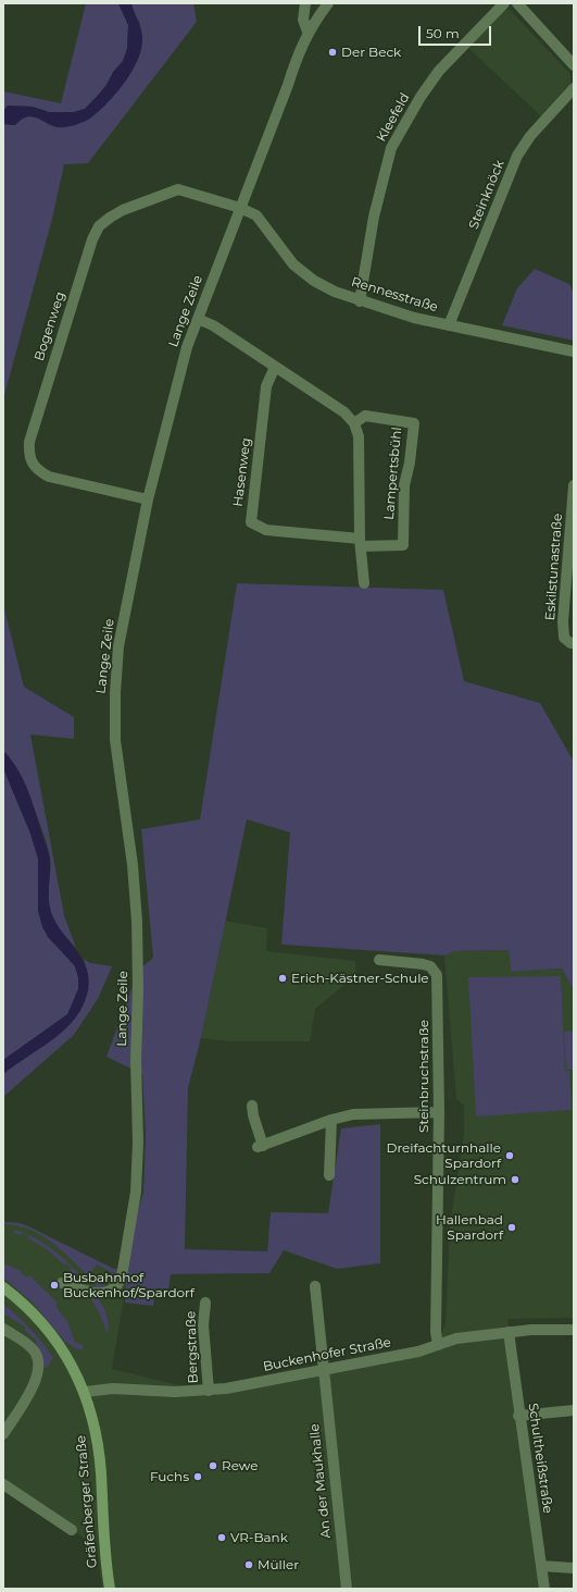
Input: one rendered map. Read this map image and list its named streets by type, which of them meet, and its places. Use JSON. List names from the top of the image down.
{
  "streets": {
    "main road": ["Gräfenberger Straße"],
    "street": [
      "Kleefeld",
      "Steinknöck",
      "Rennesstraße",
      "Lange Zeile",
      "Bogenweg",
      "Hasenweg",
      "Lampertsbühl",
      "Eskilstunastraße",
      "Steinbruchstraße",
      "Bergstraße",
      "Buckenhofer Straße",
      "Schultheißstraße",
      "An der Maukhalle"
    ]
  },
  "crossings": [
    ["Kleefeld", "Rennesstraße"],
    ["Steinknöck", "Rennesstraße"],
    ["Rennesstraße", "Lange Zeile"],
    ["Rennesstraße", "Bogenweg"],
    ["Lange Zeile", "Bogenweg"],
    ["Hasenweg", "Lampertsbühl"],
    ["Steinbruchstraße", "Buckenhofer Straße"],
    ["Bergstraße", "Buckenhofer Straße"],
    ["Buckenhofer Straße", "Schultheißstraße"],
    ["Buckenhofer Straße", "An der Maukhalle"],
    ["Buckenhofer Straße", "Gräfenberger Straße"]
  ],
  "places": [
    "Der Beck",
    "Erich-Kästner-Schule",
    "Dreifachturnhalle Spardorf",
    "Schulzentrum",
    "Hallenbad Spardorf",
    "Busbahnhof Buckenhof/Spardorf",
    "Rewe",
    "Fuchs",
    "VR-Bank",
    "Müller"
  ],
  "scale_bar": "50 m"
}
